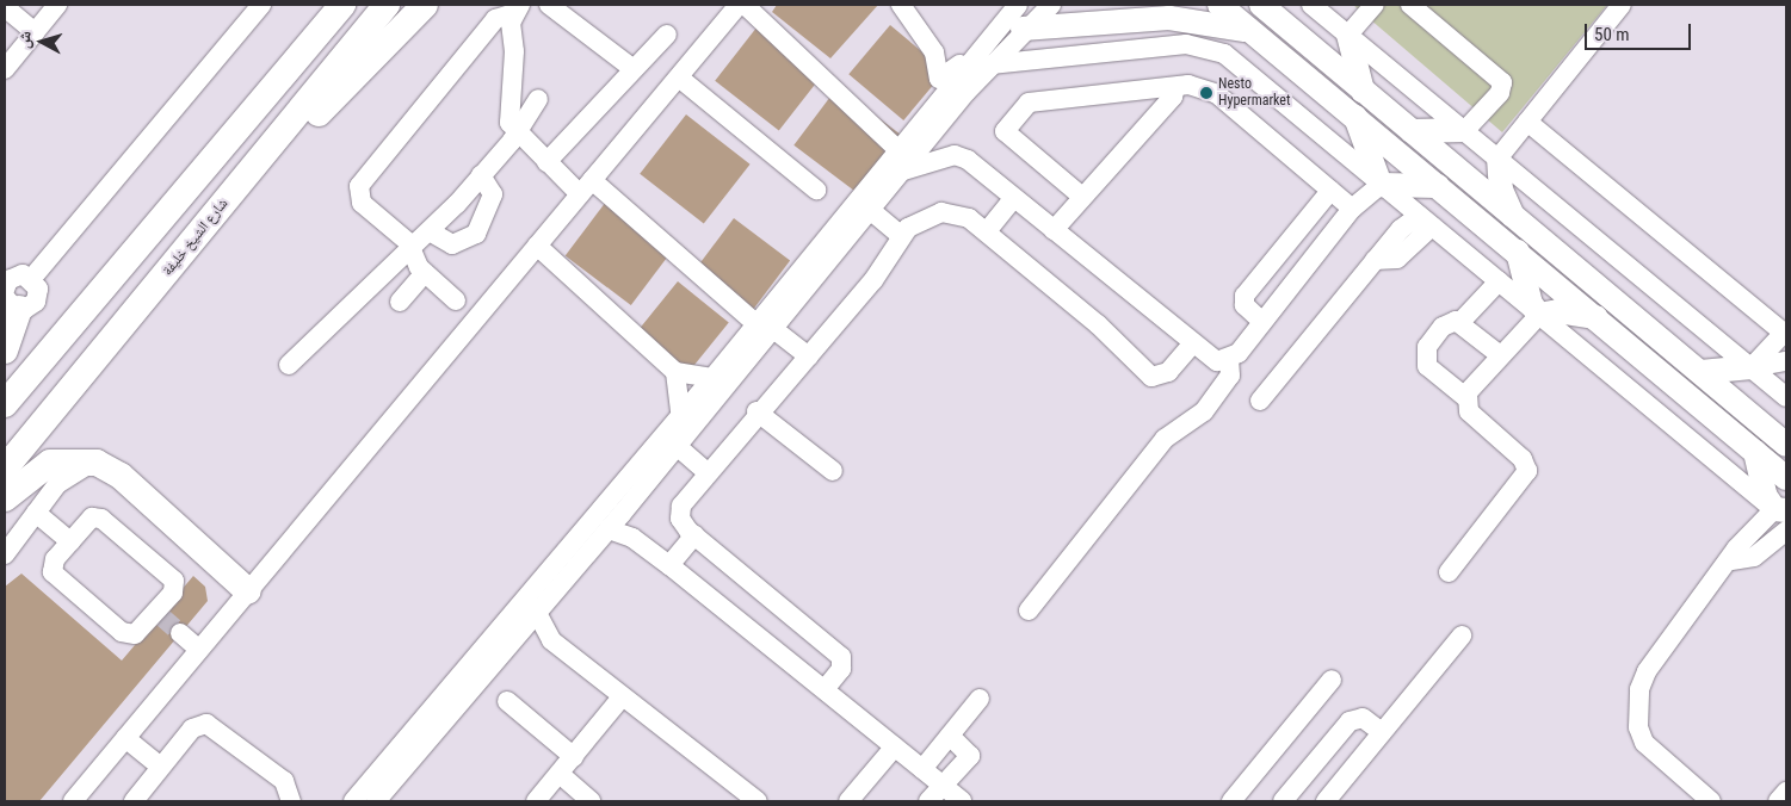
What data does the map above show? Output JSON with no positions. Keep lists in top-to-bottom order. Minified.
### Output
{"streets":{"highway":["شارع الشيخ خليفة"]},"places":["Nesto Hypermarket"],"scale_bar":"50 m","north":"left"}
